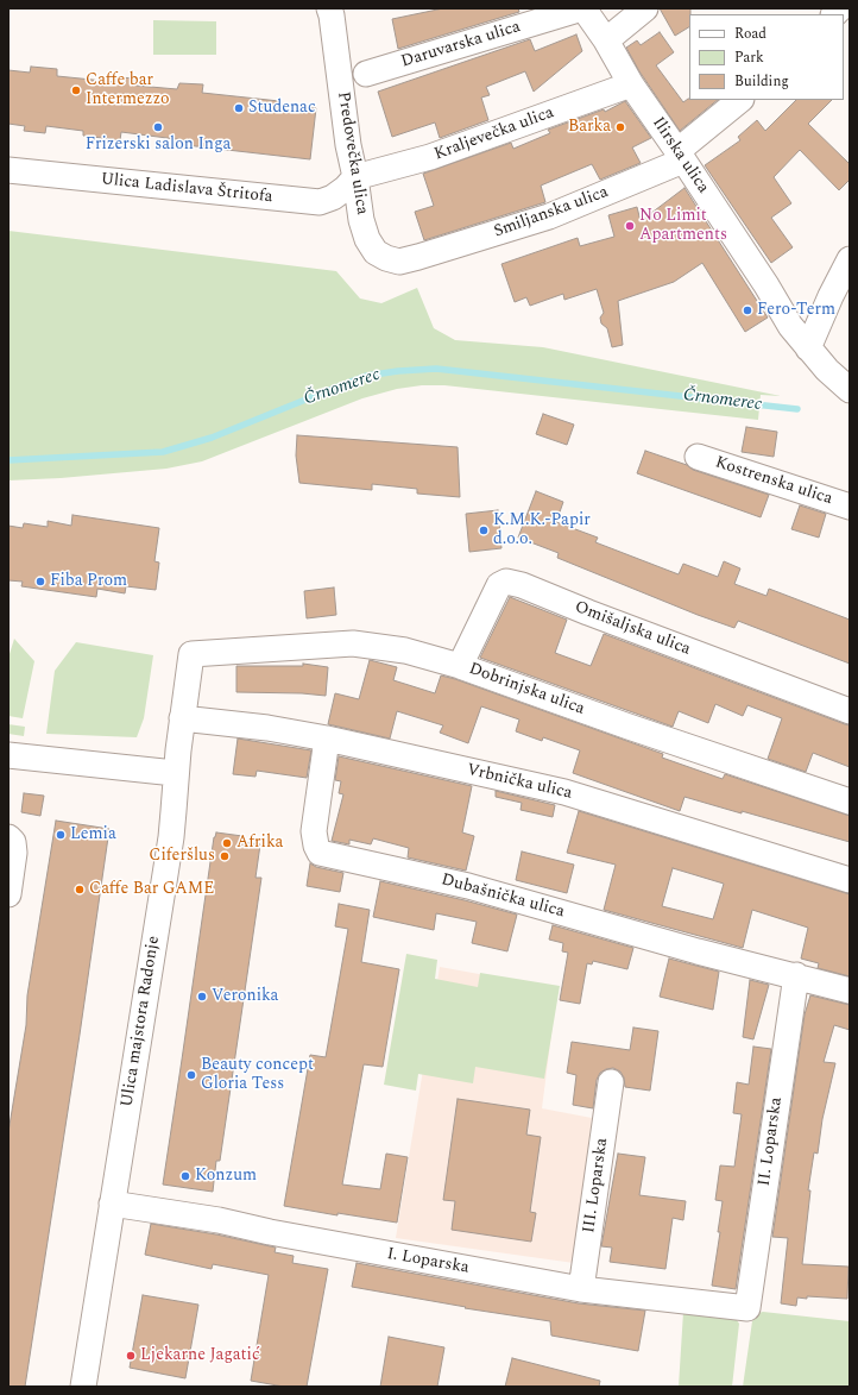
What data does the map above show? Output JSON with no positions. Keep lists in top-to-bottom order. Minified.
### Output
{"streets":{"street":["Daruvarska ulica","Kraljevečka ulica","Predovečka ulica","Ilirska ulica","Ulica Ladislava Štritofa","Smiljanska ulica","Kostrenska ulica","Omišaljska ulica","Dobrinjska ulica","Vrbnička ulica","Dubašnička ulica","Ulica majstora Radonje","II. Loparska","III. Loparska","I. Loparska"]},"crossings":[["Daruvarska ulica","Ilirska ulica"],["Kraljevečka ulica","Predovečka ulica"],["Kraljevečka ulica","Ilirska ulica"],["Kraljevečka ulica","Ulica Ladislava Štritofa"],["Predovečka ulica","Ulica Ladislava Štritofa"],["Predovečka ulica","Smiljanska ulica"],["Ilirska ulica","Smiljanska ulica"],["Omišaljska ulica","Dobrinjska ulica"],["Dobrinjska ulica","Ulica majstora Radonje"],["Vrbnička ulica","Dubašnička ulica"],["Vrbnička ulica","Ulica majstora Radonje"],["Dubašnička ulica","II. Loparska"],["Ulica majstora Radonje","I. Loparska"],["II. Loparska","I. Loparska"],["III. Loparska","I. Loparska"]],"water":["Črnomerec"],"places":["Caffe bar Intermezzo","Studenac","Frizerski salon Inga","Barka","No Limit Apartments","Fero-Term","K.M.K.-Papir d.o.o.","Fiba Prom","Lemia","Afrika","Ciferšlus","Caffe Bar GAME","Veronika","Beauty concept Gloria Tess","Konzum","Ljekarne Jagatić"],"legend":["Road","Park","Building"]}
